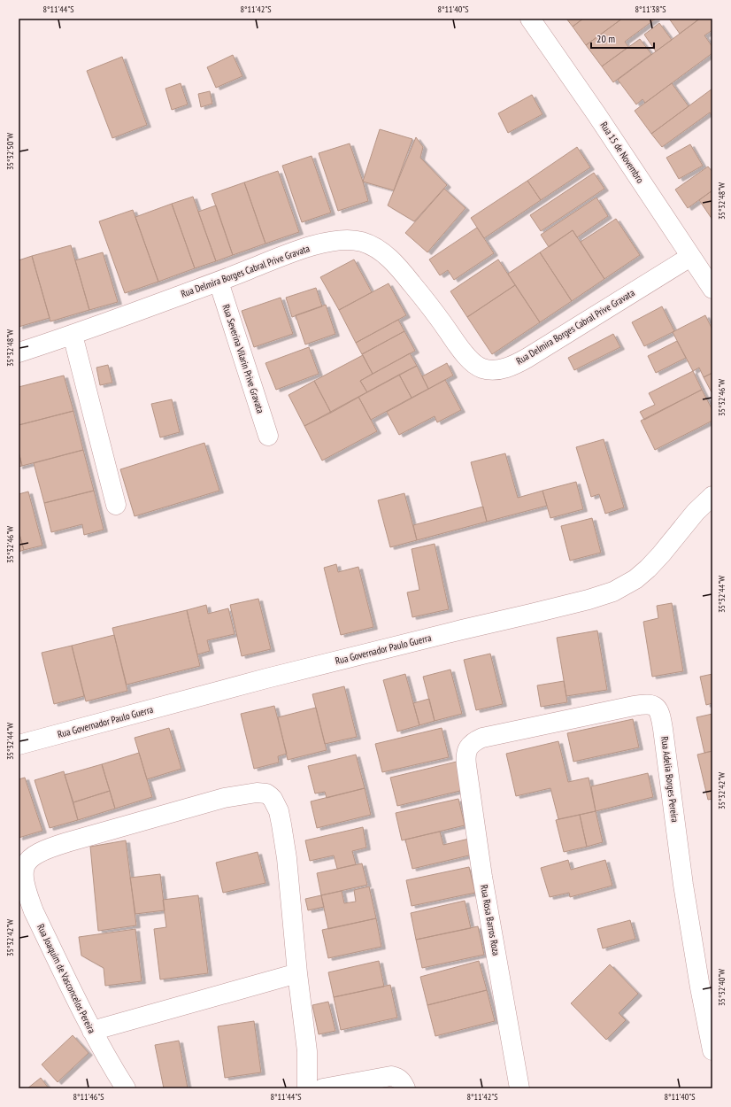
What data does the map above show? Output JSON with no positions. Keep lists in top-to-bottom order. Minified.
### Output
{"streets":{"street":["Rua 15 de Novembro","Rua Delmira Borges Cabral Prive Gravata","Rua Severina Vilarin Prive Gravata","Rua Governador Paulo Guerra","Rua Adelia Borges Pereira","Rua Rosa Barros Roza","Rua Joaquim de Vasconcelos Pereira"]},"crossings":[["Rua 15 de Novembro","Rua Delmira Borges Cabral Prive Gravata"],["Rua Delmira Borges Cabral Prive Gravata","Rua Severina Vilarin Prive Gravata"],["Rua Adelia Borges Pereira","Rua Rosa Barros Roza"]],"scale_bar":"20 m","coordinates":["8°11'44\"S","8°11'42\"S","8°11'40\"S","8°11'38\"S","35°32'50\"W","35°32'48\"W","35°32'46\"W","35°32'44\"W","35°32'42\"W","35°32'40\"W","8°11'46\"S"]}
